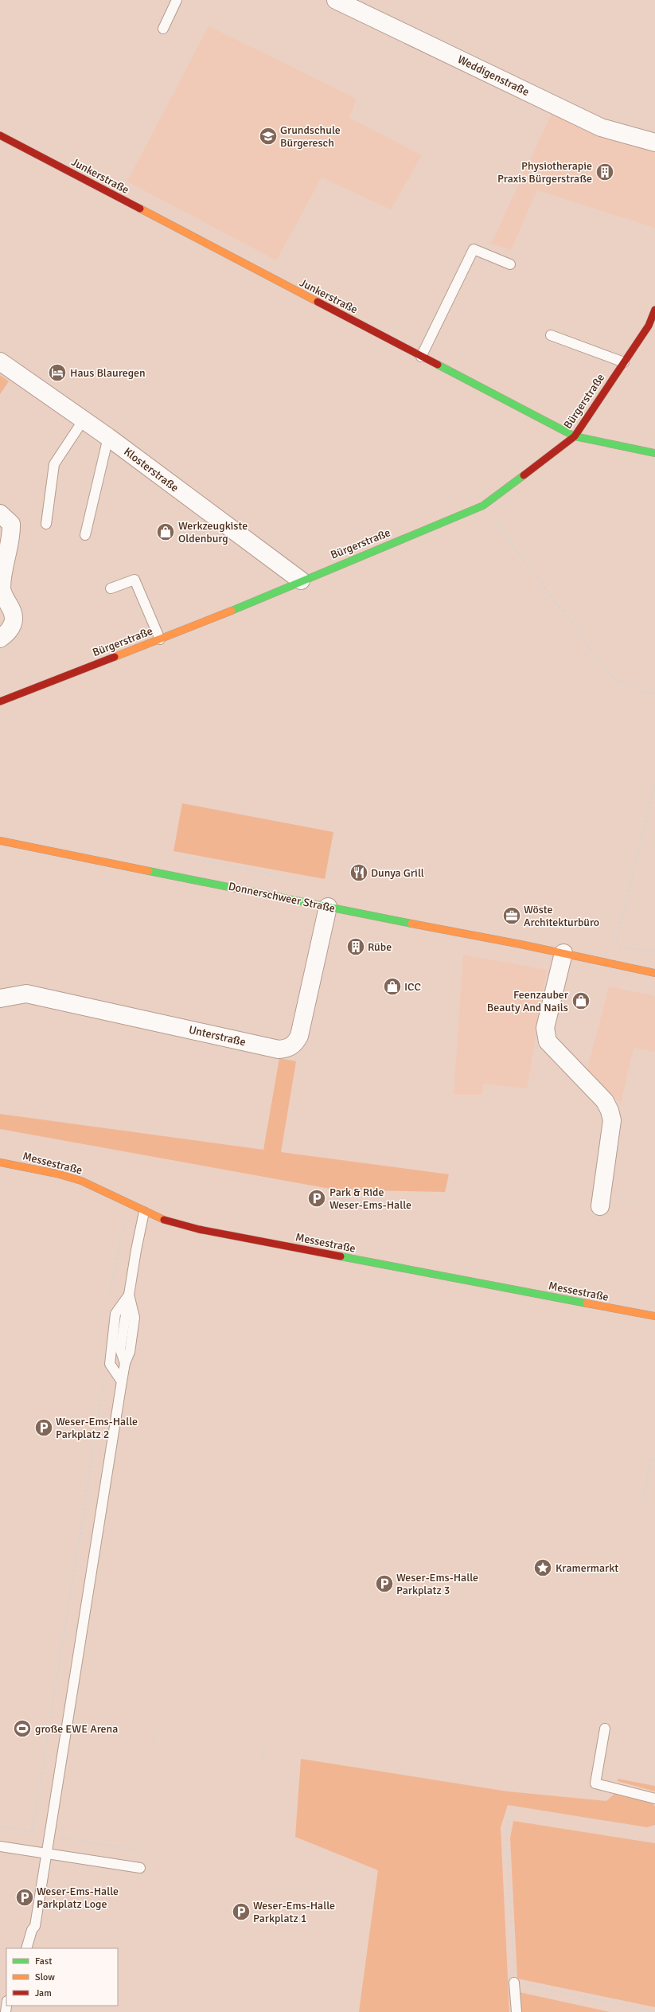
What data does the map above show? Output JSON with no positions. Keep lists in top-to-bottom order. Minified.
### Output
{"streets":{"street":["Weddigenstraße","Junkerstraße","Bürgerstraße","Klosterstraße","Donnerschweer Straße","Unterstraße","Messestraße"]},"crossings":[["Junkerstraße","Bürgerstraße"],["Bürgerstraße","Klosterstraße"],["Donnerschweer Straße","Unterstraße"]],"places":{"school or university":["Grundschule Bürgeresch"],"building":["Physiotherapie Praxis Bürgerstraße","Rübe"],"hotel":["Haus Blauregen"],"shop":["Werkzeugkiste Oldenburg","ICC","Feenzauber Beauty And Nails"],"restaurant":["Dunya Grill"],"office":["Wöste Architekturbüro"],"parking":["Park & Ride Weser-Ems-Halle","Weser-Ems-Halle Parkplatz 2","Weser-Ems-Halle Parkplatz 3","Weser-Ems-Halle Parkplatz Loge","Weser-Ems-Halle Parkplatz 1"],"place":["Kramermarkt"],"sports":["große EWE Arena"]},"legend":["Fast","Slow","Jam"]}
